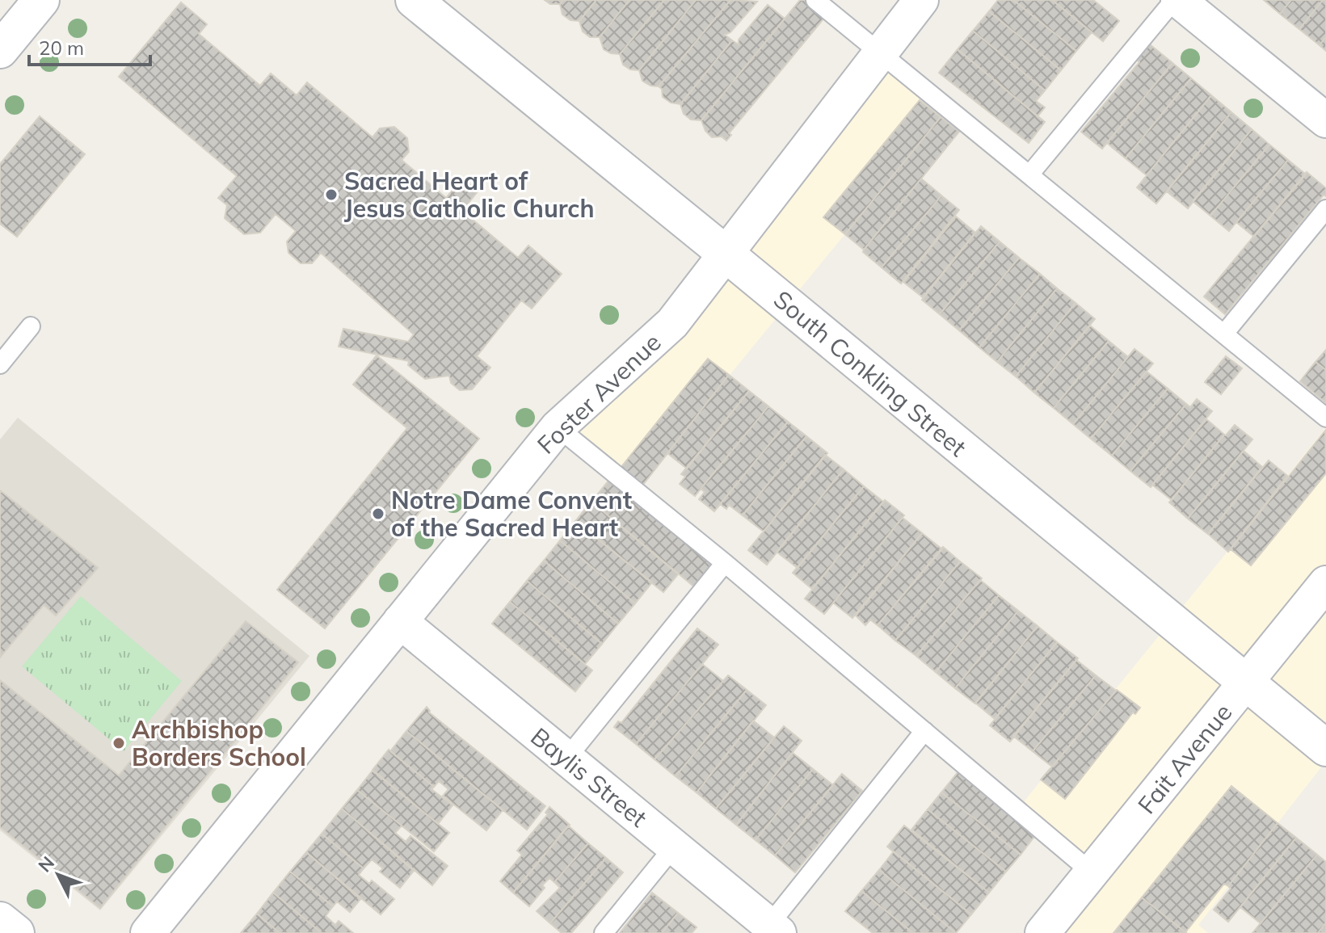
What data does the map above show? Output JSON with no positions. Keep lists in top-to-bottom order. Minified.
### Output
{"streets":{"street":["South Conkling Street","Foster Avenue","Fait Avenue","Baylis Street"]},"crossings":[["South Conkling Street","Foster Avenue"],["South Conkling Street","Fait Avenue"],["Foster Avenue","Baylis Street"]],"places":["Sacred Heart of Jesus Catholic Church","Notre Dame Convent of the Sacred Heart","Archbishop Borders School"],"scale_bar":"20 m","north":"top left"}
